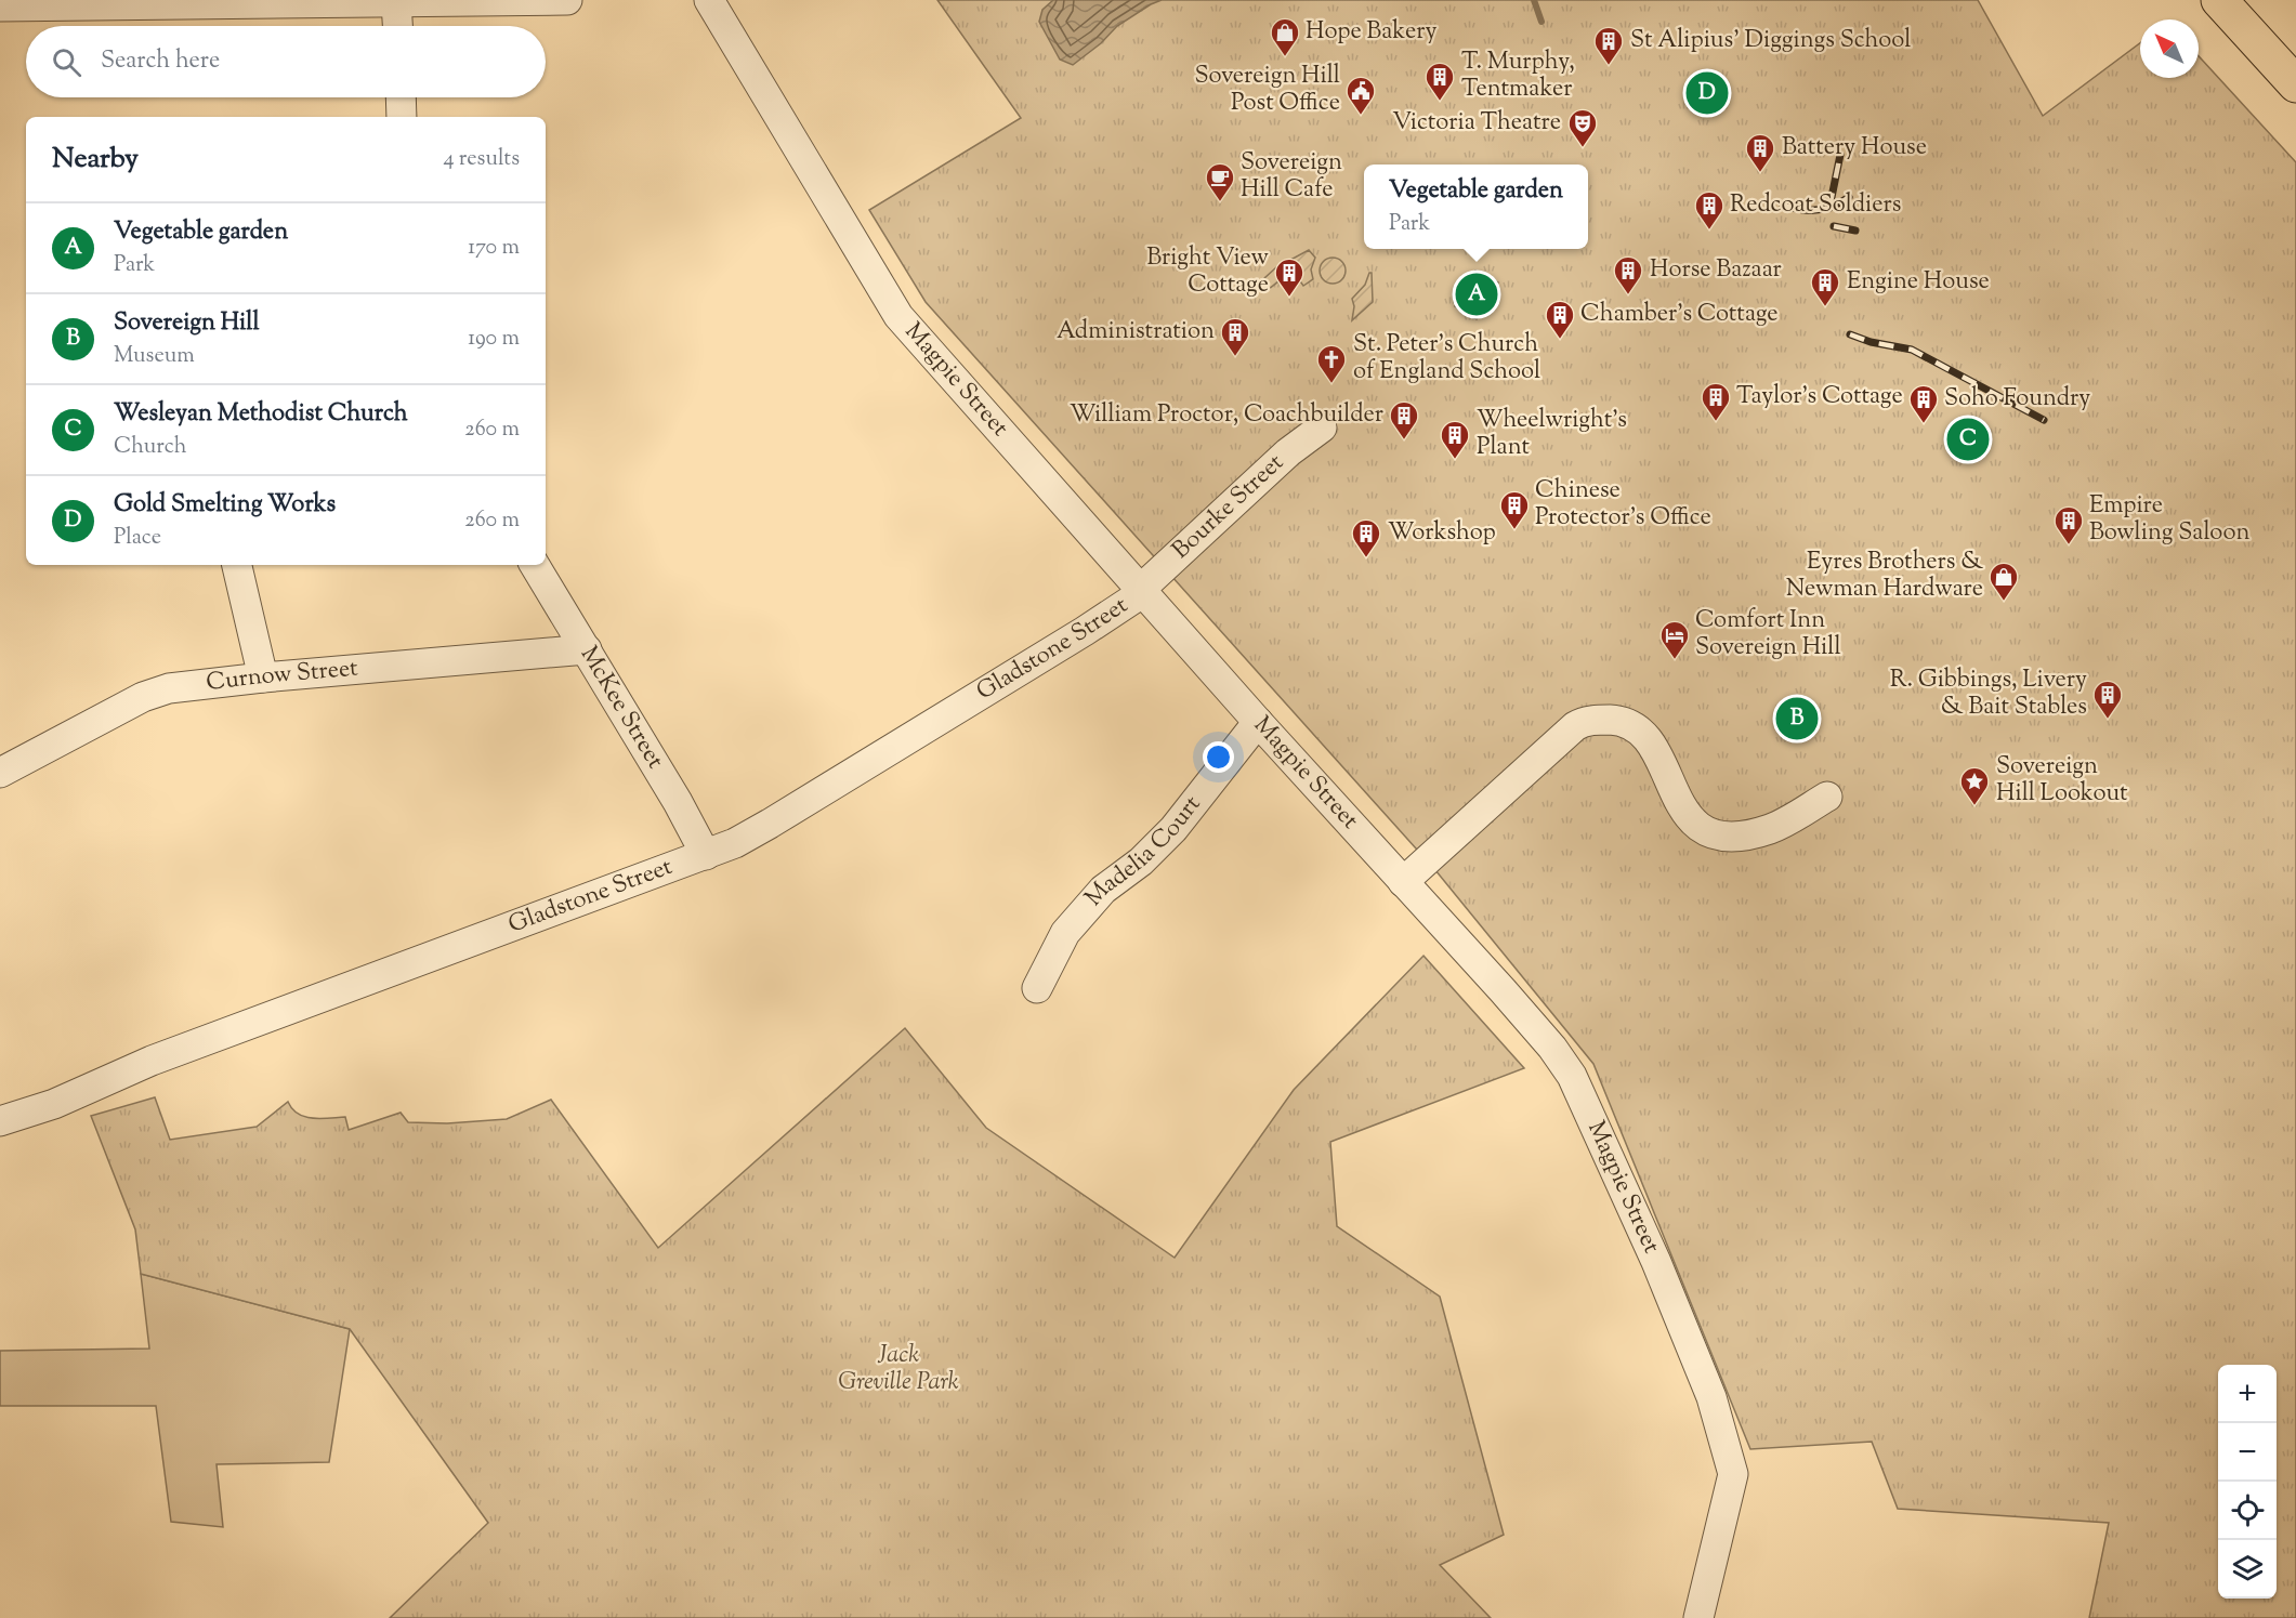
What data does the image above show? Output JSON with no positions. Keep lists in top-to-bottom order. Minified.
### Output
{"streets":{"street":["Magpie Street","Bourke Street","Gladstone Street","Curnow Street","McKee Street","Madelia Court"]},"crossings":[["Magpie Street","Bourke Street"],["Magpie Street","Gladstone Street"],["Magpie Street","Madelia Court"],["Bourke Street","Gladstone Street"],["Gladstone Street","McKee Street"],["Curnow Street","McKee Street"]],"parks":["Jack Greville Park"],"places":{"shop":["Hope Bakery","Eyres Brothers & Newman Hardware"],"building":["St Alipius’ Diggings School","T. Murphy, Tentmaker","Battery House","Redcoat Soldiers","Horse Bazaar","Bright View Cottage","Engine House","Chamber's Cottage","Administration","Taylor's Cottage","Soho Foundry","William Proctor, Coachbuilder","Wheelwright's Plant","Chinese Protector's Office","Empire Bowling Saloon","Workshop","R. Gibbings, Livery & Bait Stables"],"public building":["Sovereign Hill Post Office"],"theatre":["Victoria Theatre"],"cafe":["Sovereign Hill Cafe"],"church":["St. Peter's Church of England School"],"hotel":["Comfort Inn Sovereign Hill"],"place":["Sovereign Hill Lookout"]},"north":"top left","page":{"search":"Search here","pins":["D","A","C","B"],"heading":["Nearby","4 results"],"popup":["Vegetable garden","Park"],"list":[{"mark":"A","name":"Vegetable garden","note":"Park","value":"170 m"},{"mark":"B","name":"Sovereign Hill","note":"Museum","value":"190 m"},{"mark":"C","name":"Wesleyan Methodist Church","note":"Church","value":"260 m"},{"mark":"D","name":"Gold Smelting Works","note":"Place","value":"260 m"}],"map_buttons":["+","−"]}}
